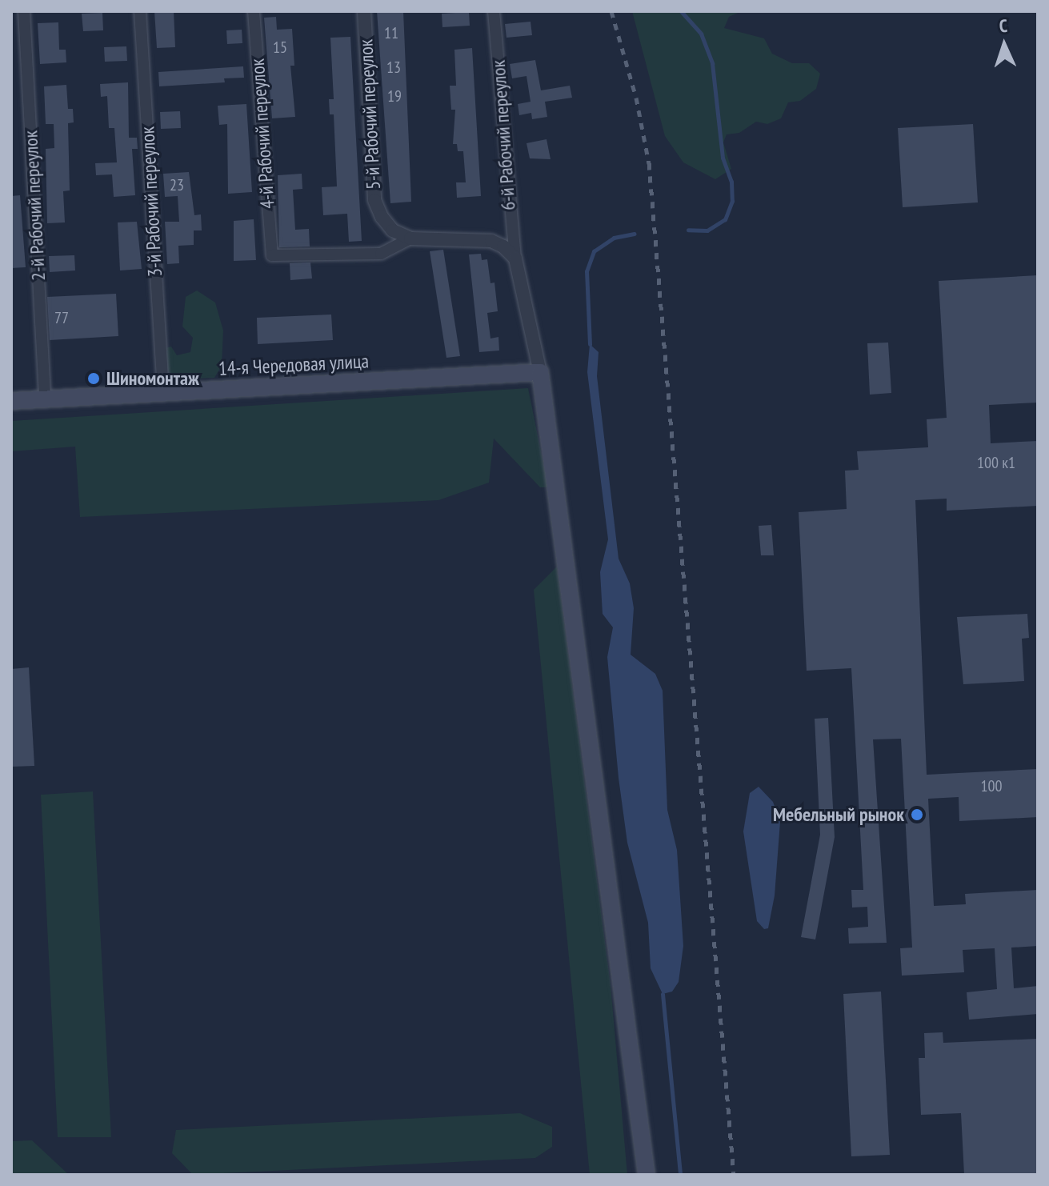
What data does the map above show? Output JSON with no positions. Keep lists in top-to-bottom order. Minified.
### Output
{"streets":{"main road":["14-я Чередовая улица"],"street":["5-й Рабочий переулок","4-й Рабочий переулок","6-й Рабочий переулок","3-й Рабочий переулок","2-й Рабочий переулок"]},"crossings":[["5-й Рабочий переулок","4-й Рабочий переулок"],["3-й Рабочий переулок","14-я Чередовая улица"],["2-й Рабочий переулок","14-я Чередовая улица"]],"places":["Шиномонтаж","Мебельный рынок"],"house_numbers":["11","15","13","19","23","77","100 к1","100"],"north":"top"}
